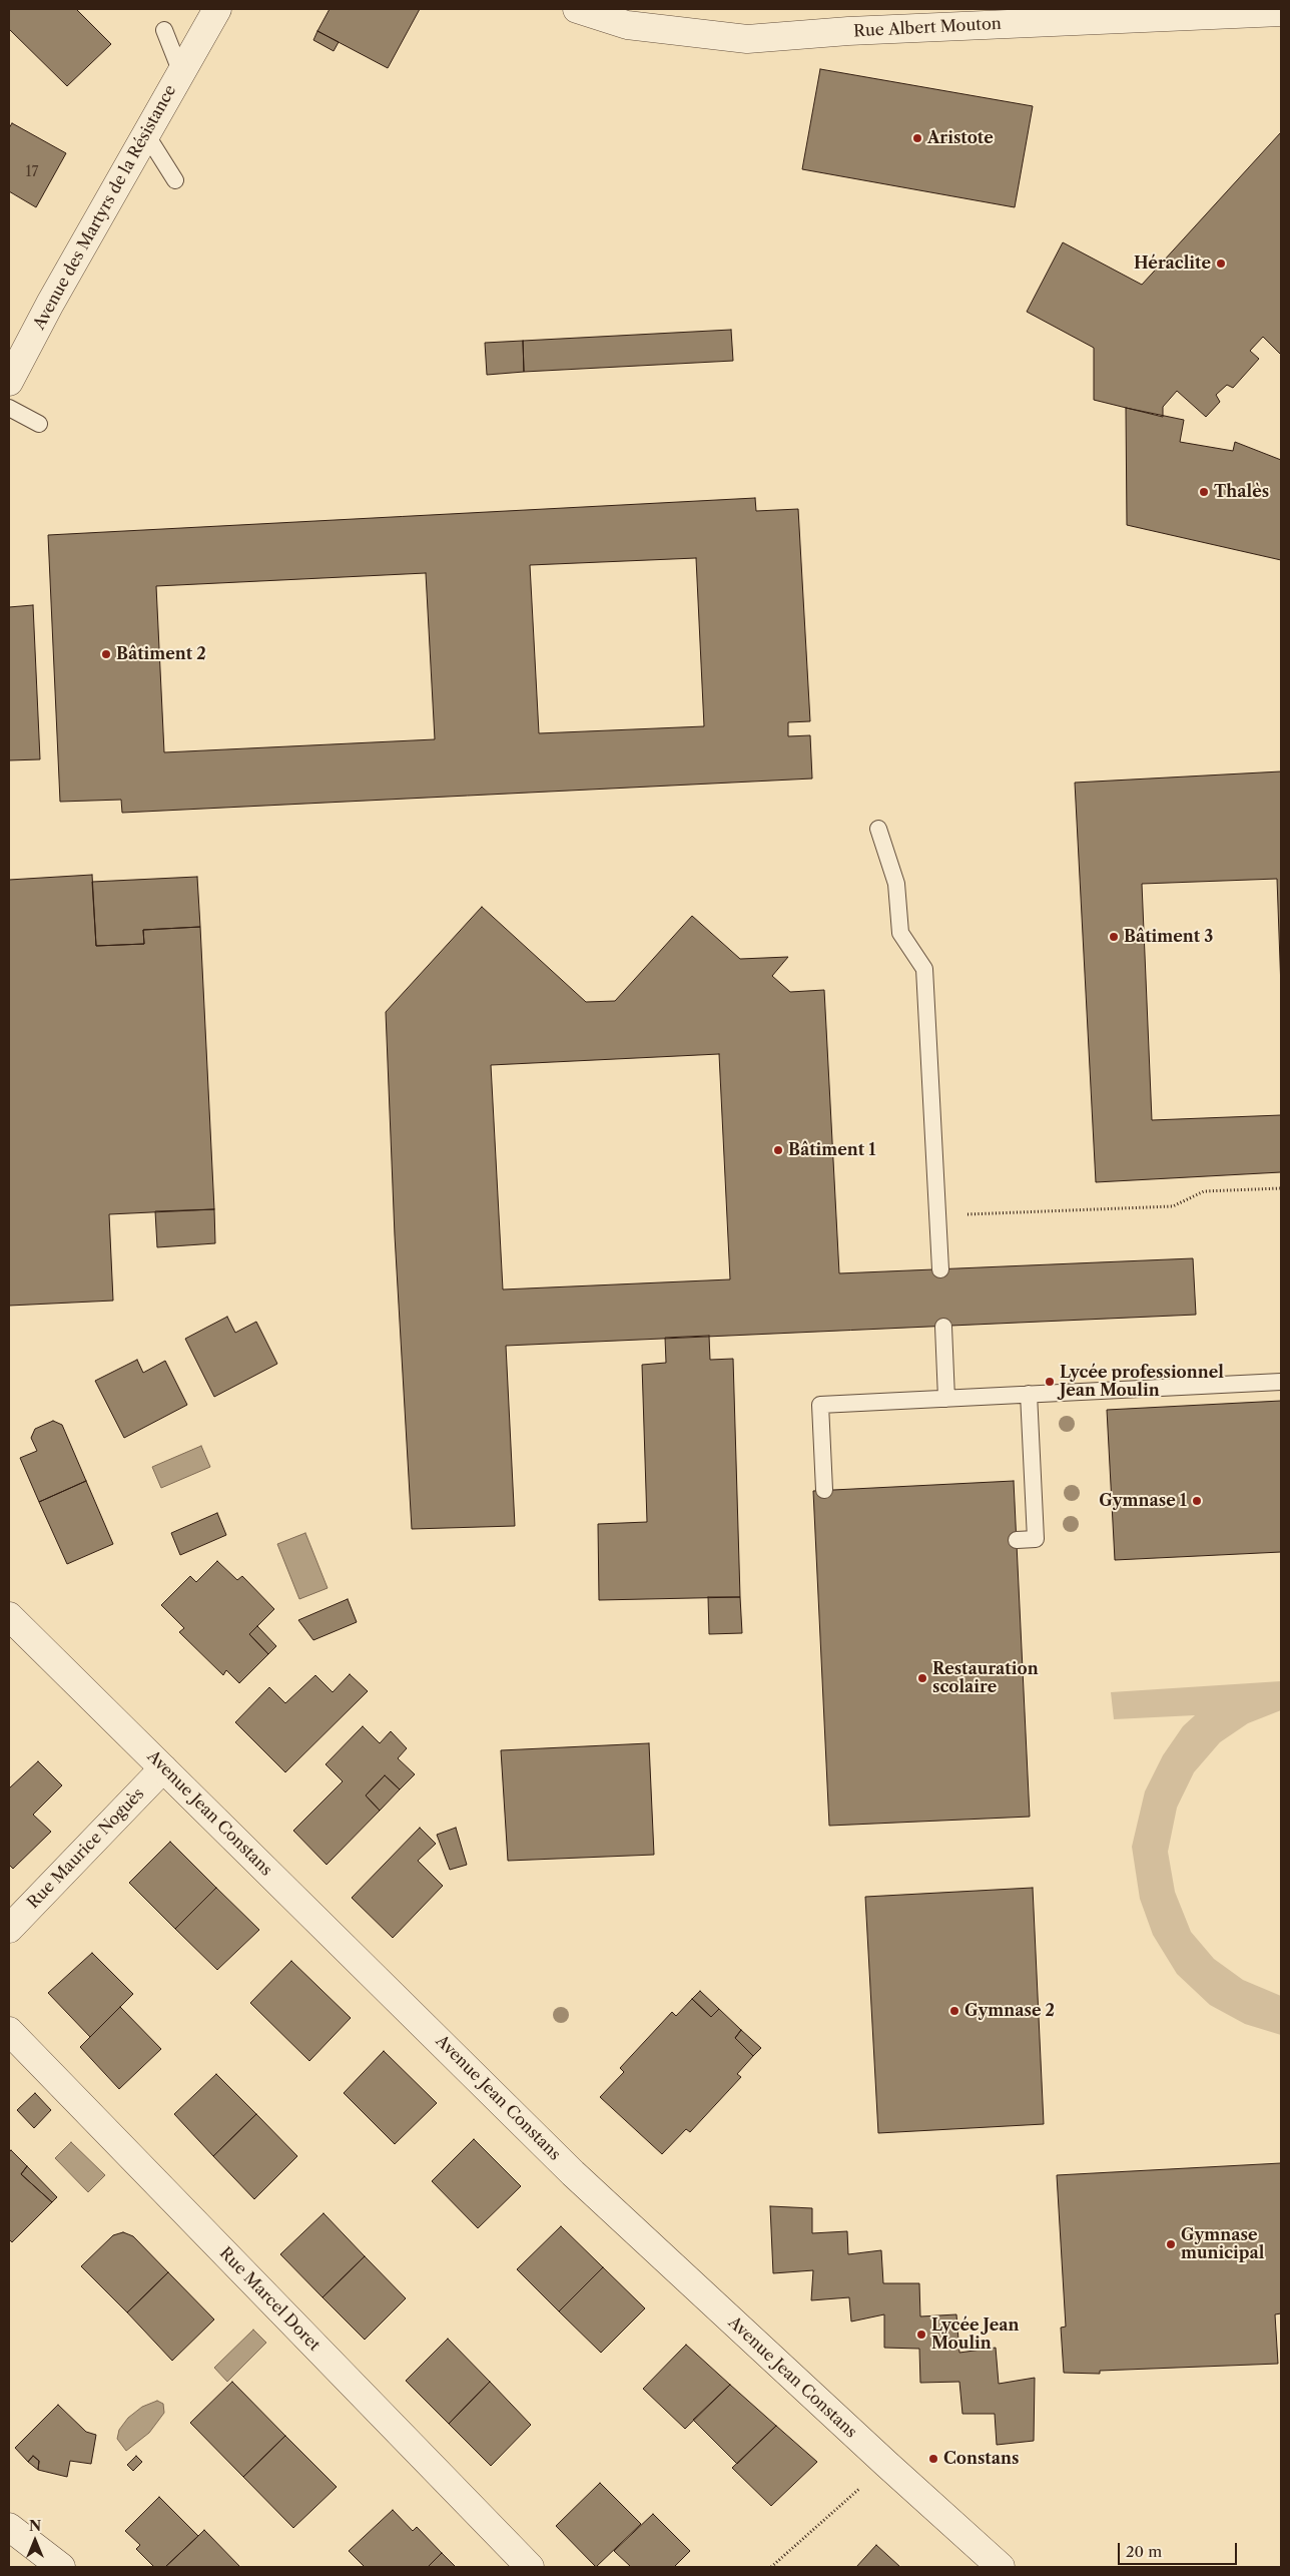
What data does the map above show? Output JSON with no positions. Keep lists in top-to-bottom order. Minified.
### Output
{"streets":{"street":["Rue Albert Mouton","Avenue des Martyrs de la Résistance","Avenue Jean Constans","Rue Maurice Noguès","Rue Marcel Doret"]},"crossings":[["Avenue Jean Constans","Rue Maurice Noguès"]],"places":["Aristote","Héraclite","Thalès","Bâtiment 2","Bâtiment 3","Bâtiment 1","Lycée professionnel Jean Moulin","Gymnase 1","Restauration scolaire","Gymnase 2","Gymnase municipal","Lycée Jean Moulin","Constans"],"house_numbers":["17"],"scale_bar":"20 m","north":"top"}
